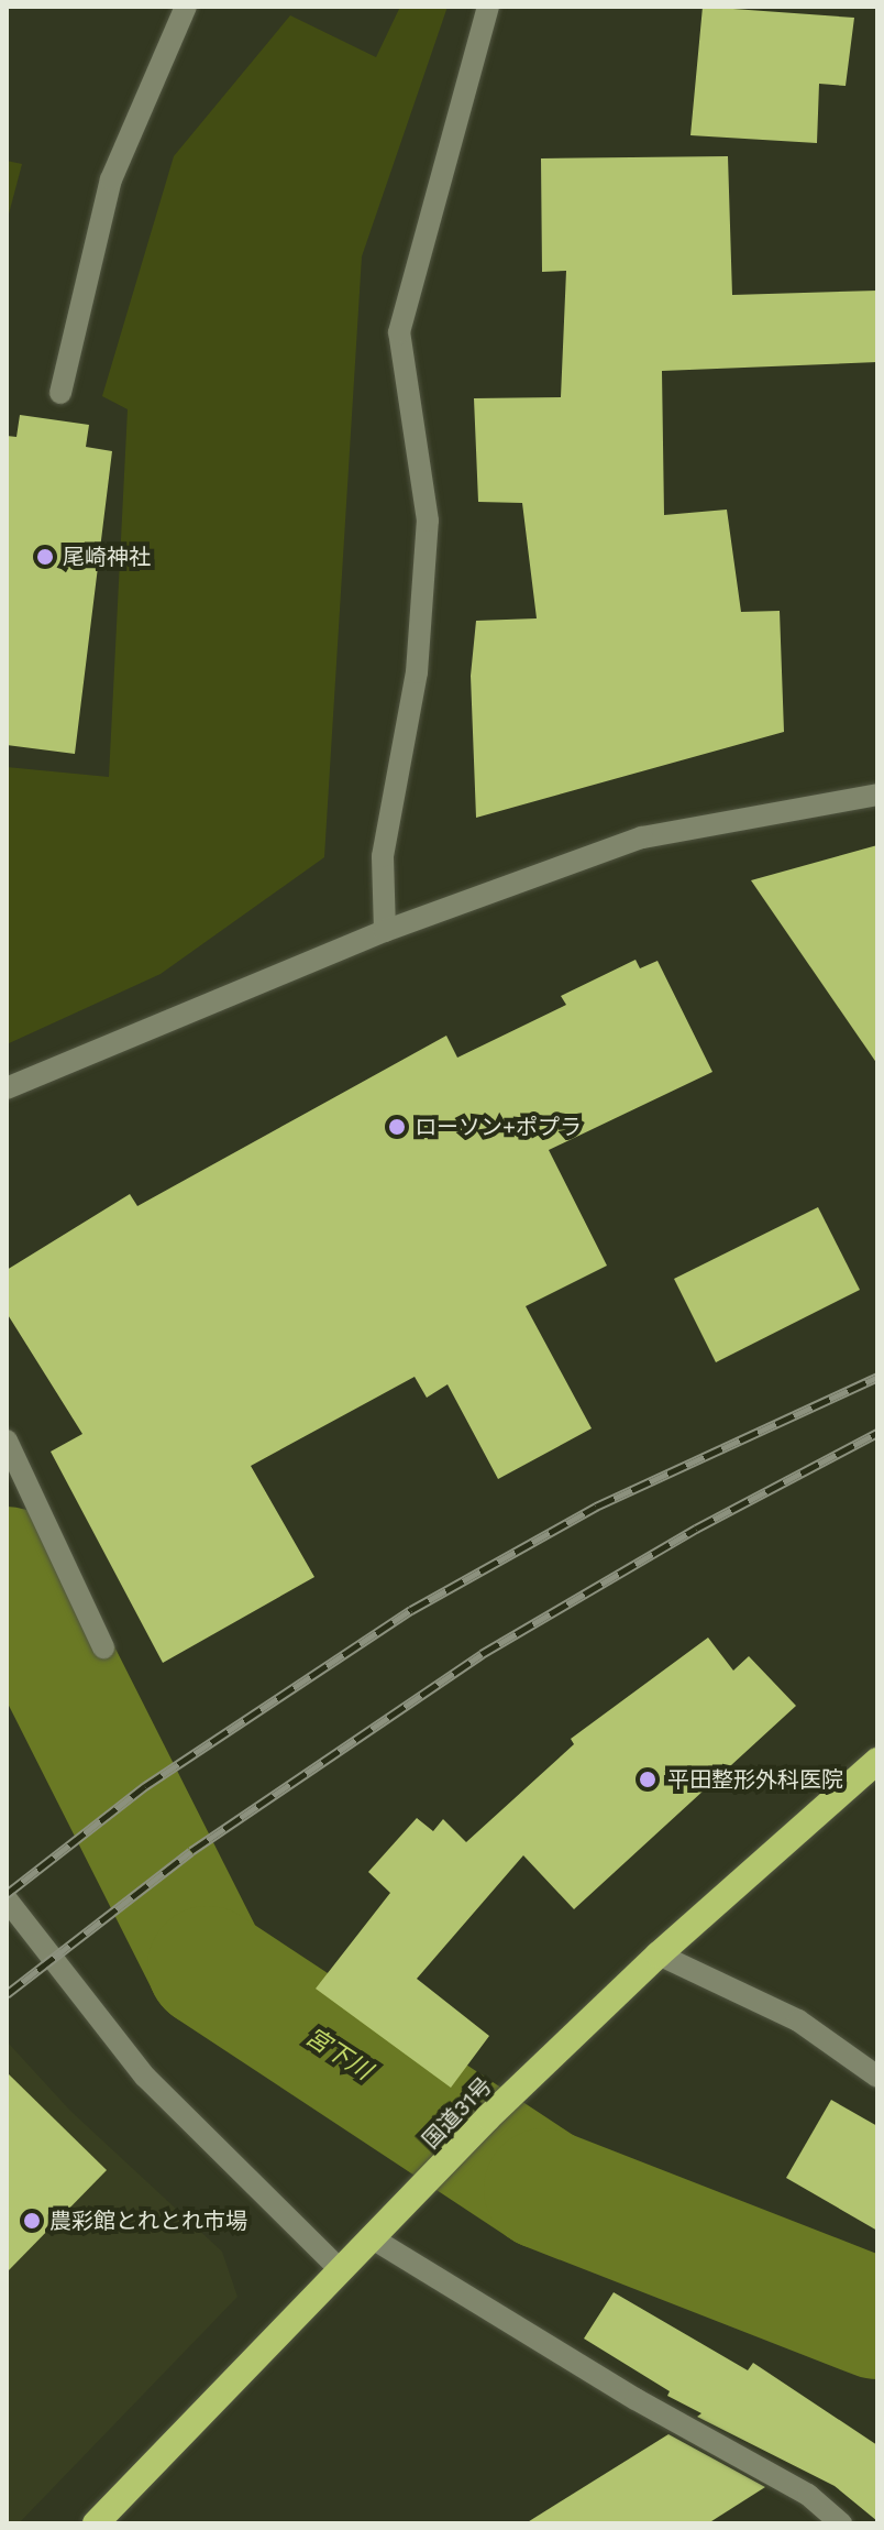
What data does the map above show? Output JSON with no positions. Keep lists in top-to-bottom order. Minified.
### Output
{"streets":{"highway":["国道31号"]},"water":["宮下川"],"places":["尾崎神社","ローソン+ポプラ","平田整形外科医院","農彩館とれとれ市場"]}
